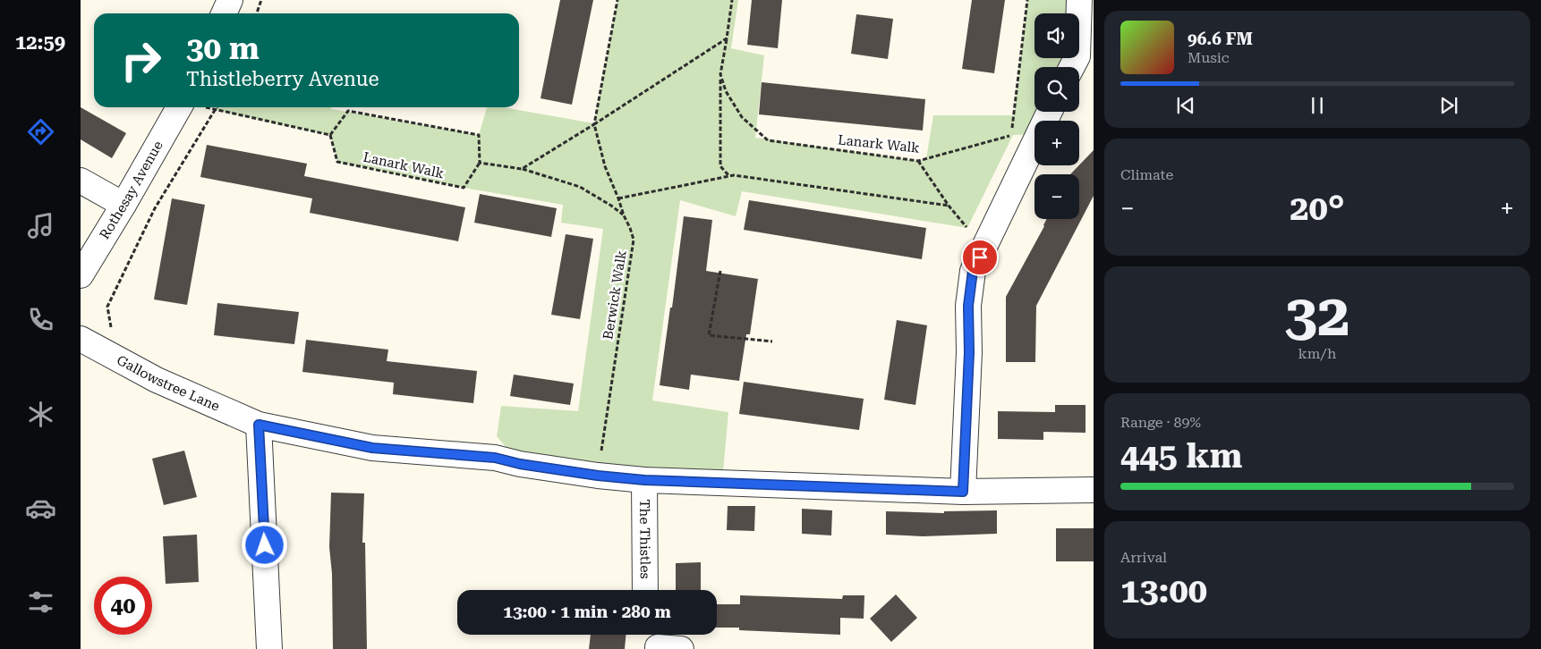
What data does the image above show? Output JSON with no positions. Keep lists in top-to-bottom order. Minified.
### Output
{"streets":{"street":["Rothesay Avenue","Gallowstree Lane","The Thistles"],"path":["Lanark Walk","Berwick Walk"]},"crossings":[["Berwick Walk","Gallowstree Lane"],["Gallowstree Lane","The Thistles"]],"page":{"tabs":"12:59","map_buttons":["+","−"],"turn":["30 m","Thistleberry Avenue"],"song":["96.6 FM","Music"],"tile":["Climate",["32","km/h"],["Range · 89%","445 km"],["Arrival","13:00"]],"heat":["−","20°","+"],"limit":"40","trip":"13:00 · 1 min · 280 m"}}
